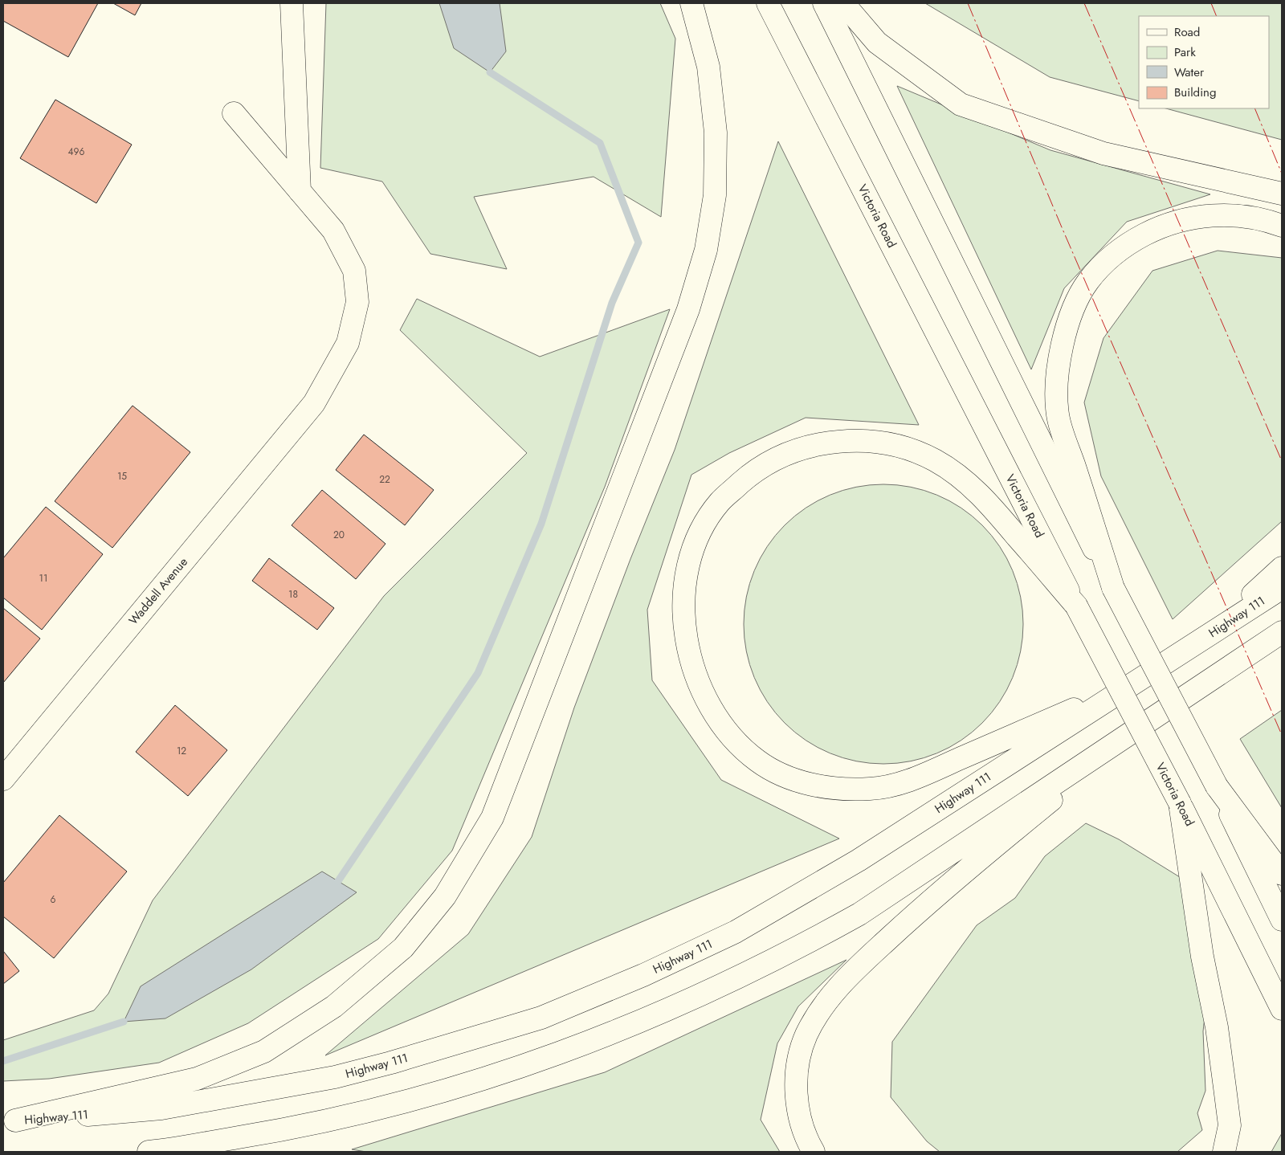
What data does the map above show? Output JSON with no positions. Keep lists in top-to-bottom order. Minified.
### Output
{"streets":{"main road":["Victoria Road","Waddell Avenue","Highway 111"]},"house_numbers":["496","15","22","20","11","18","12","6"],"legend":["Road","Park","Water","Building"]}
